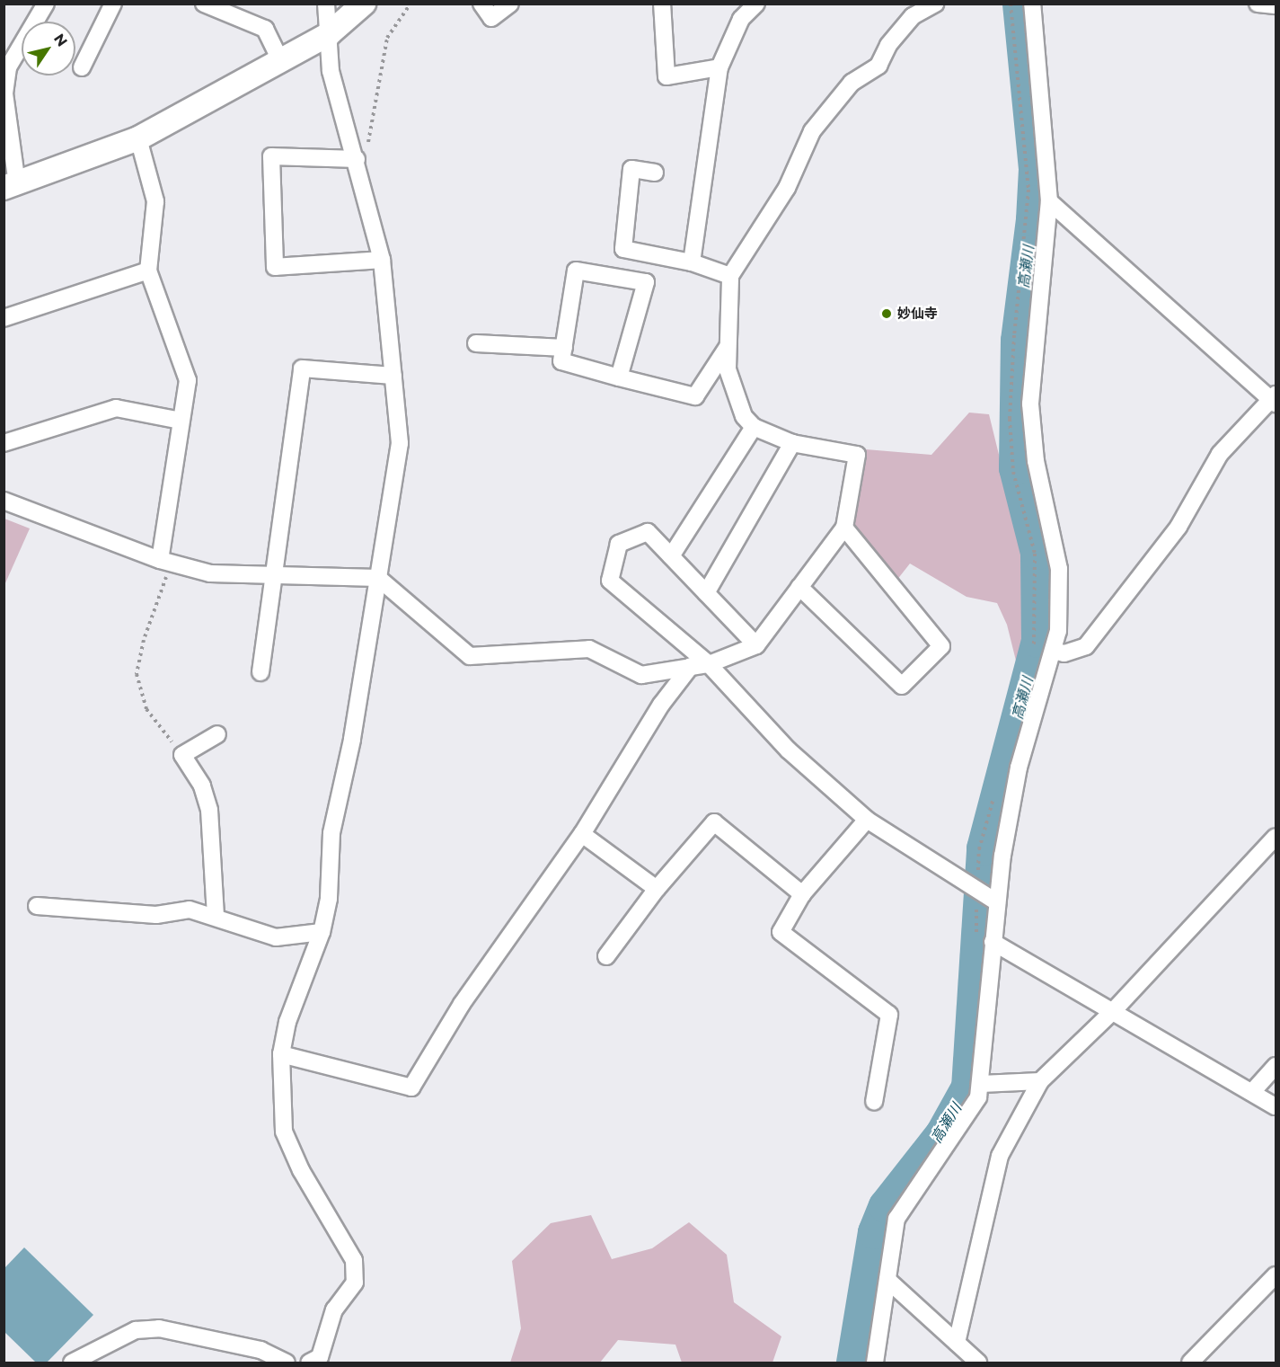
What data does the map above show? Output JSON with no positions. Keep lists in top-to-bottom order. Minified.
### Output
{"water":["高瀬川"],"places":["妙仙寺"],"north":"top right"}
